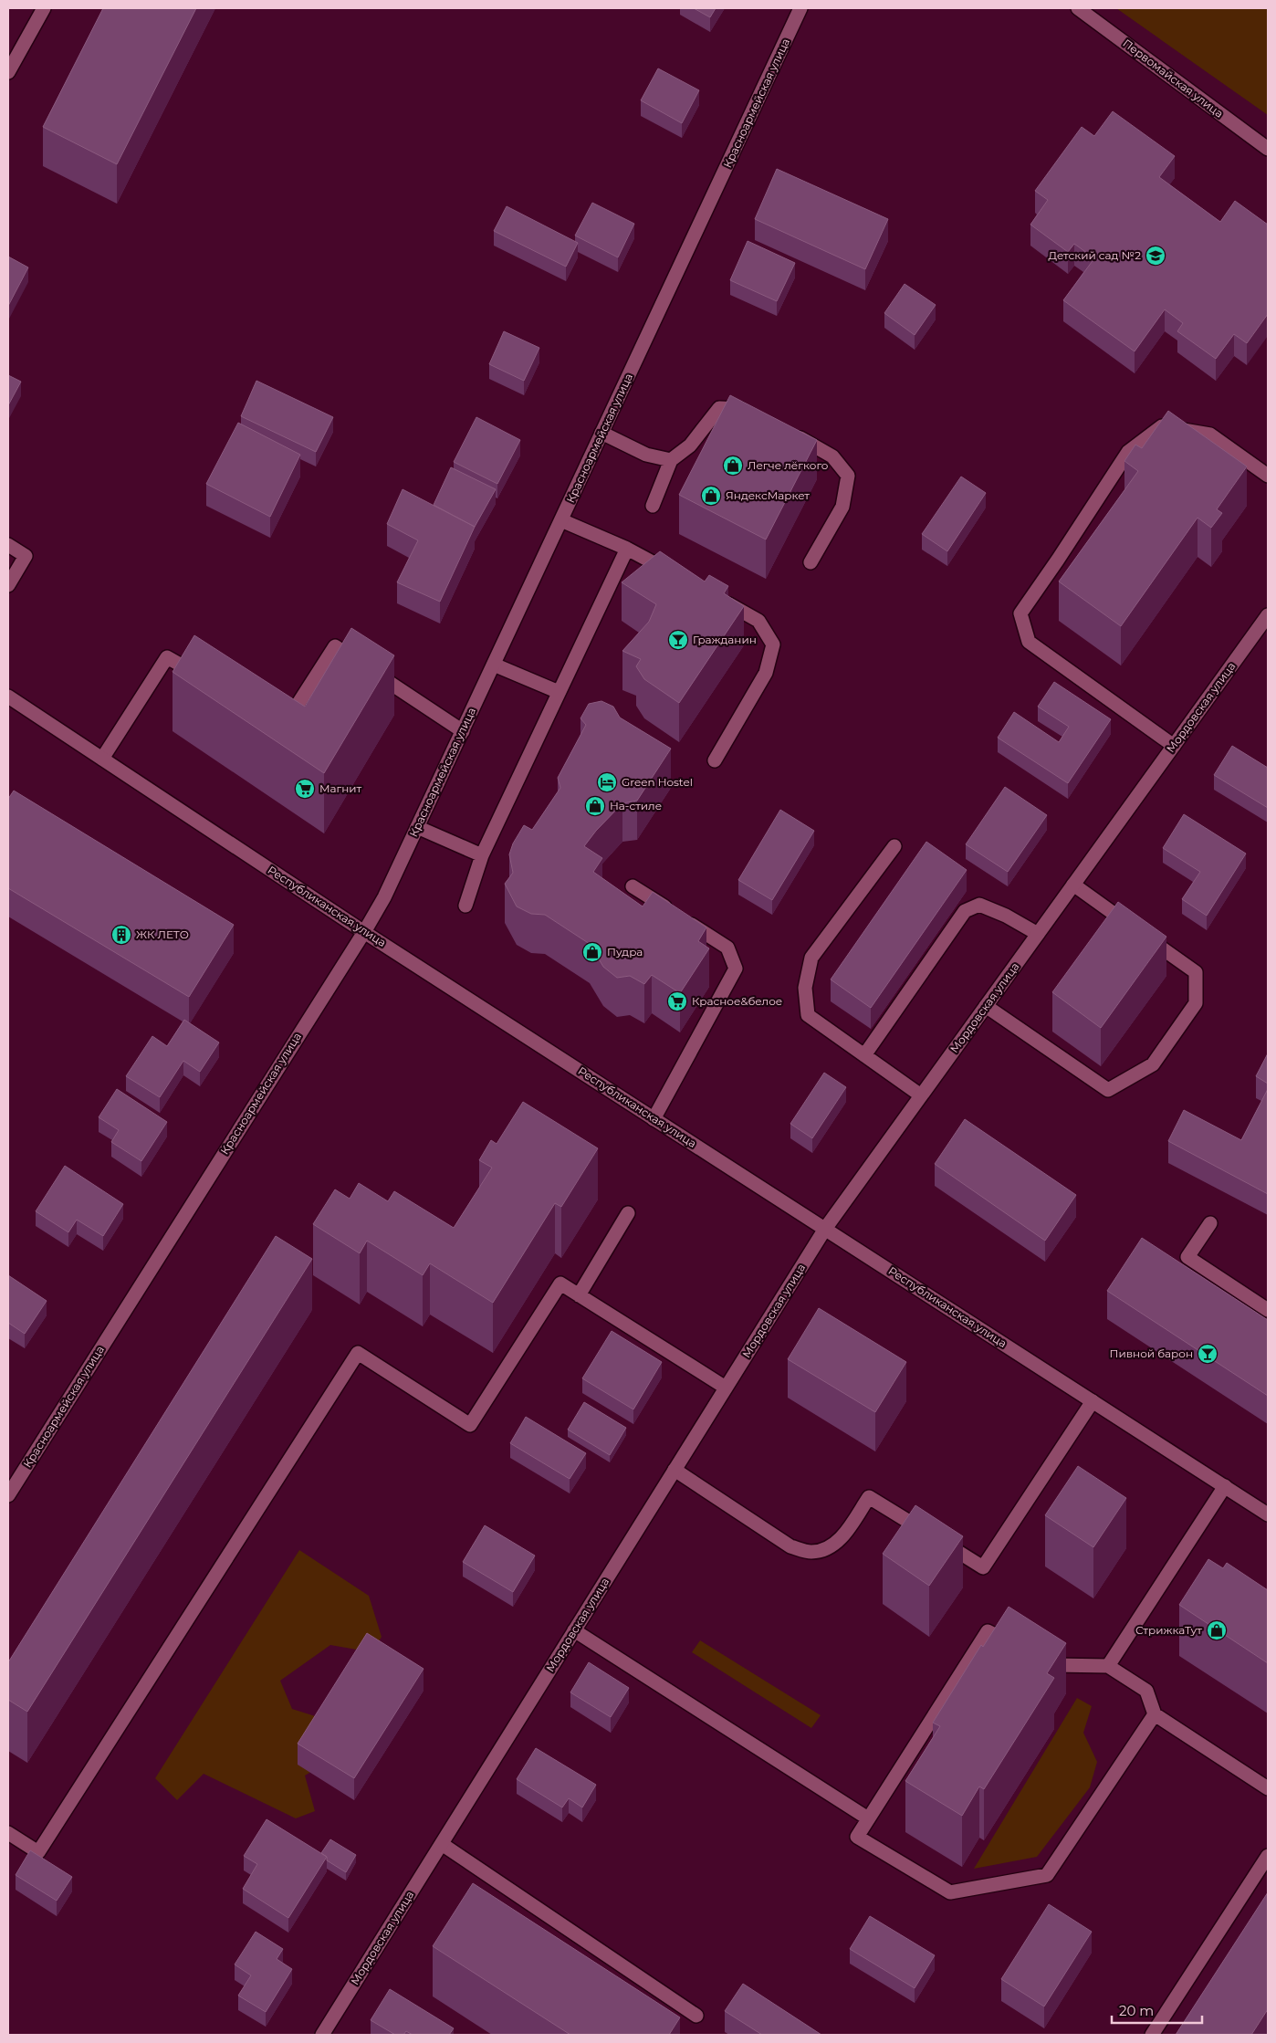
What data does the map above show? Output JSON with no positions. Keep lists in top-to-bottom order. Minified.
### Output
{"streets":{"street":["Первомайская улица","Красноармейская улица","Мордовская улица","Республиканская улица"]},"crossings":[["Красноармейская улица","Республиканская улица"],["Мордовская улица","Республиканская улица"]],"places":{"school or university":["Детский сад №2"],"shop":["Легче лёгкого","ЯндексМаркет","На-стиле","Пудра","СтрижкаТут"],"bar":["Гражданин","Пивной барон"],"hotel":["Green Hostel"],"supermarket":["Магнит","Красное&белое"],"building":["ЖК ЛЕТО"]},"scale_bar":"20 m"}
